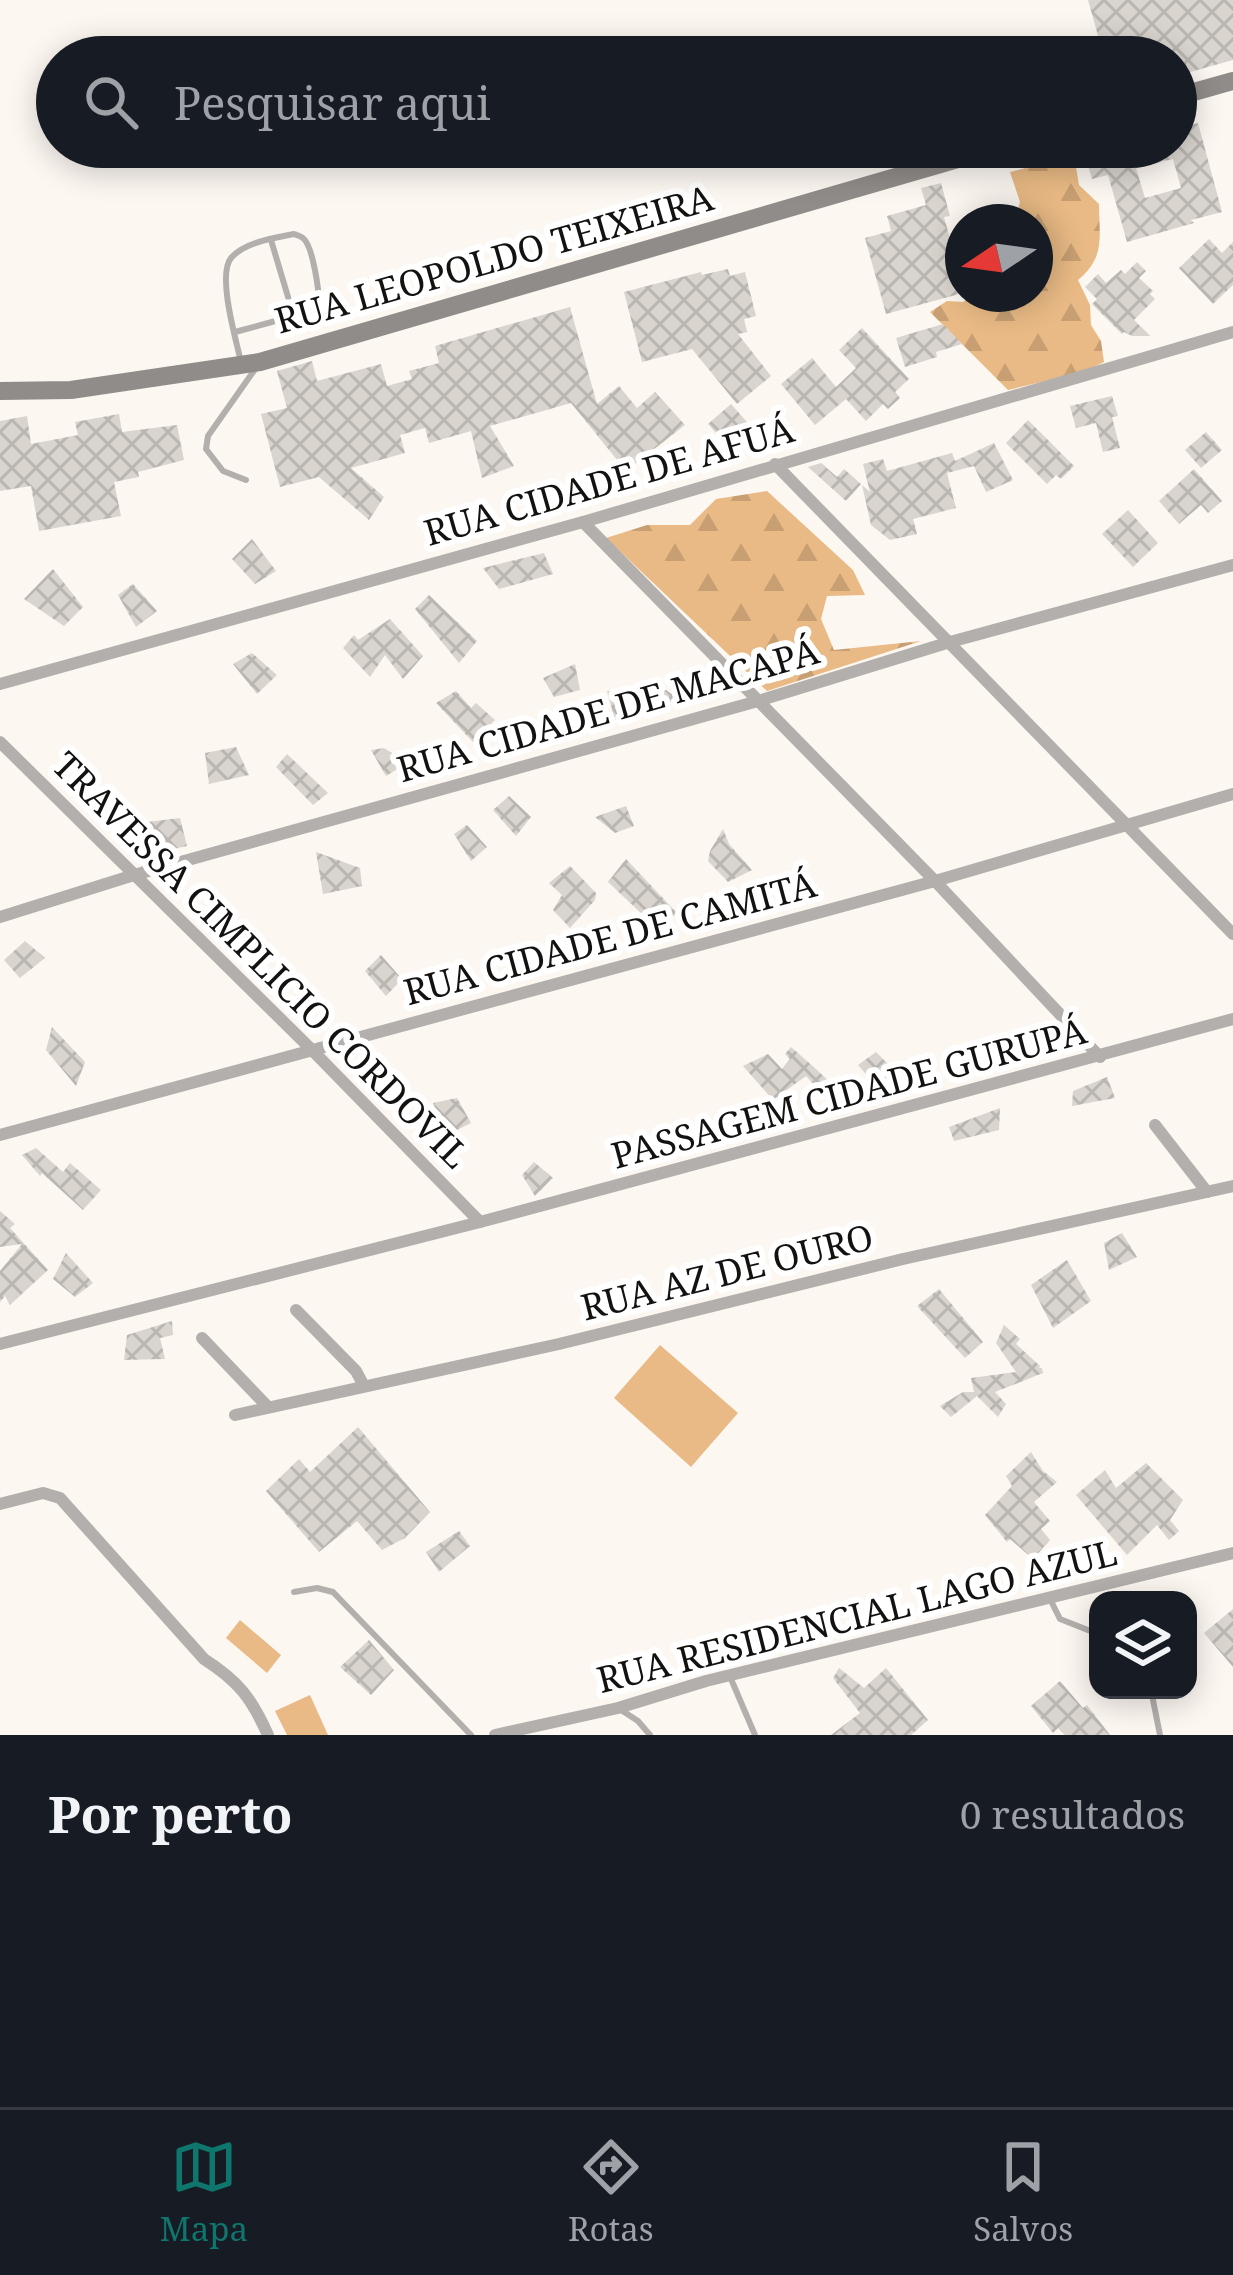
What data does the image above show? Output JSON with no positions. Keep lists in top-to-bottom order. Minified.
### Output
{"streets":{"main road":["RUA LEOPOLDO TEIXEIRA"],"street":["RUA CIDADE DE AFUÁ","RUA CIDADE DE MACAPÁ","RUA CIDADE DE CAMITÁ","TRAVESSA CIMPLICIO CORDOVIL","PASSAGEM CIDADE GURUPÁ","RUA AZ DE OURO","RUA RESIDENCIAL LAGO AZUL"]},"crossings":[["RUA CIDADE DE MACAPÁ","TRAVESSA CIMPLICIO CORDOVIL"],["RUA CIDADE DE CAMITÁ","TRAVESSA CIMPLICIO CORDOVIL"],["TRAVESSA CIMPLICIO CORDOVIL","PASSAGEM CIDADE GURUPÁ"]],"north":"left","page":{"search":"Pesquisar aqui","heading":["Por perto","0 resultados"],"nav":["Mapa","Rotas","Salvos"]}}
